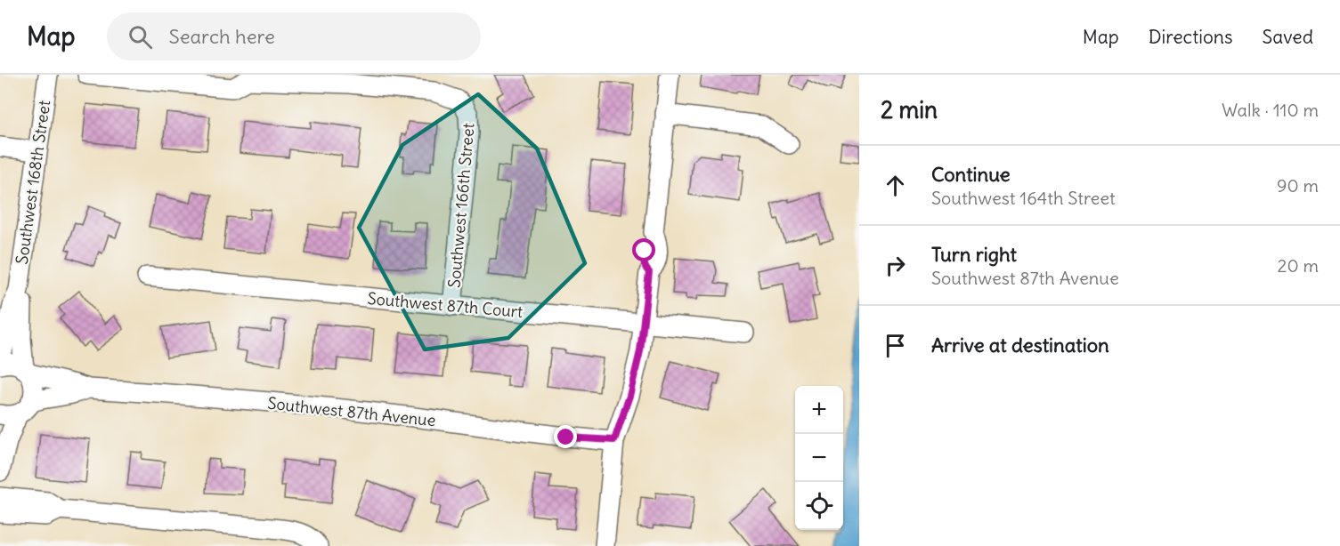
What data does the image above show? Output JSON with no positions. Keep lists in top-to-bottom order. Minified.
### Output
{"streets":{"street":["Southwest 168th Street","Southwest 166th Street","Southwest 87th Court","Southwest 87th Avenue"]},"crossings":[["Southwest 168th Street","Southwest 87th Avenue"],["Southwest 166th Street","Southwest 87th Court"]],"page":{"header":"Map","search":"Search here","nav":["Map","Directions","Saved"],"heading":["2 min","Walk · 110 m"],"list":[["Continue","Southwest 164th Street","90 m"],["Turn right","Southwest 87th Avenue","20 m"],"Arrive at destination"],"map_buttons":["+","−"]}}
